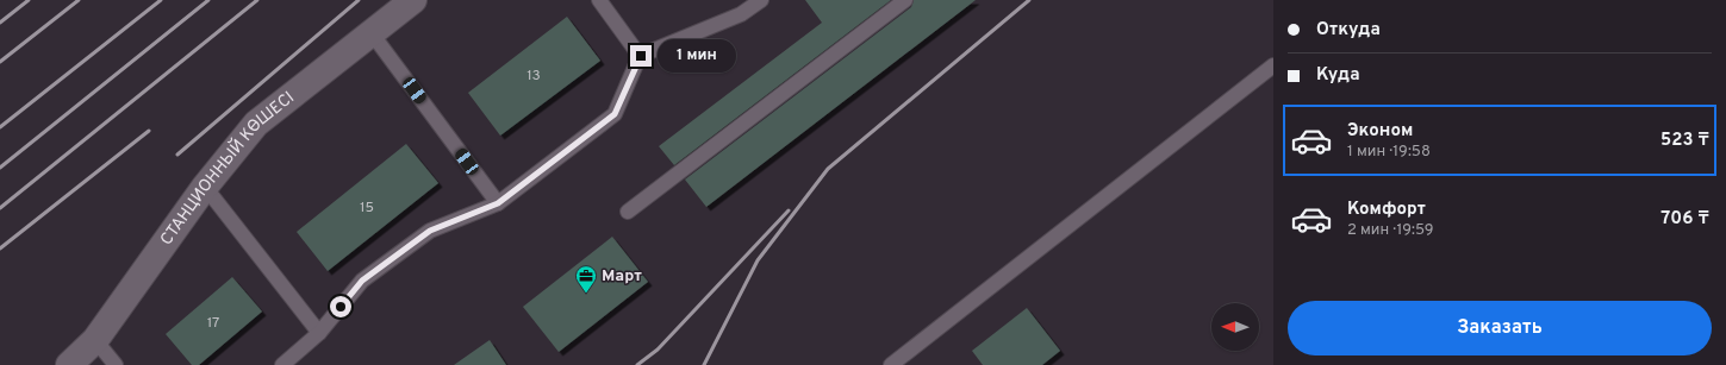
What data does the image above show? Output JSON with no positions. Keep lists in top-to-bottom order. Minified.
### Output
{"streets":{"street":["СТАНЦИОННЫЙ КӨШЕСІ"]},"places":{"office":["Март"]},"house_numbers":["13","15","17"],"north":"left","page":{"banner":["Откуда","Куда"],"bubble":"1 мин","list":[{"name":"Эконом","note":"1 мин · 19:58","value":"523 ₸"},{"name":"Комфорт","note":"2 мин · 19:59","value":"706 ₸"}],"buttons":"Заказать"}}
